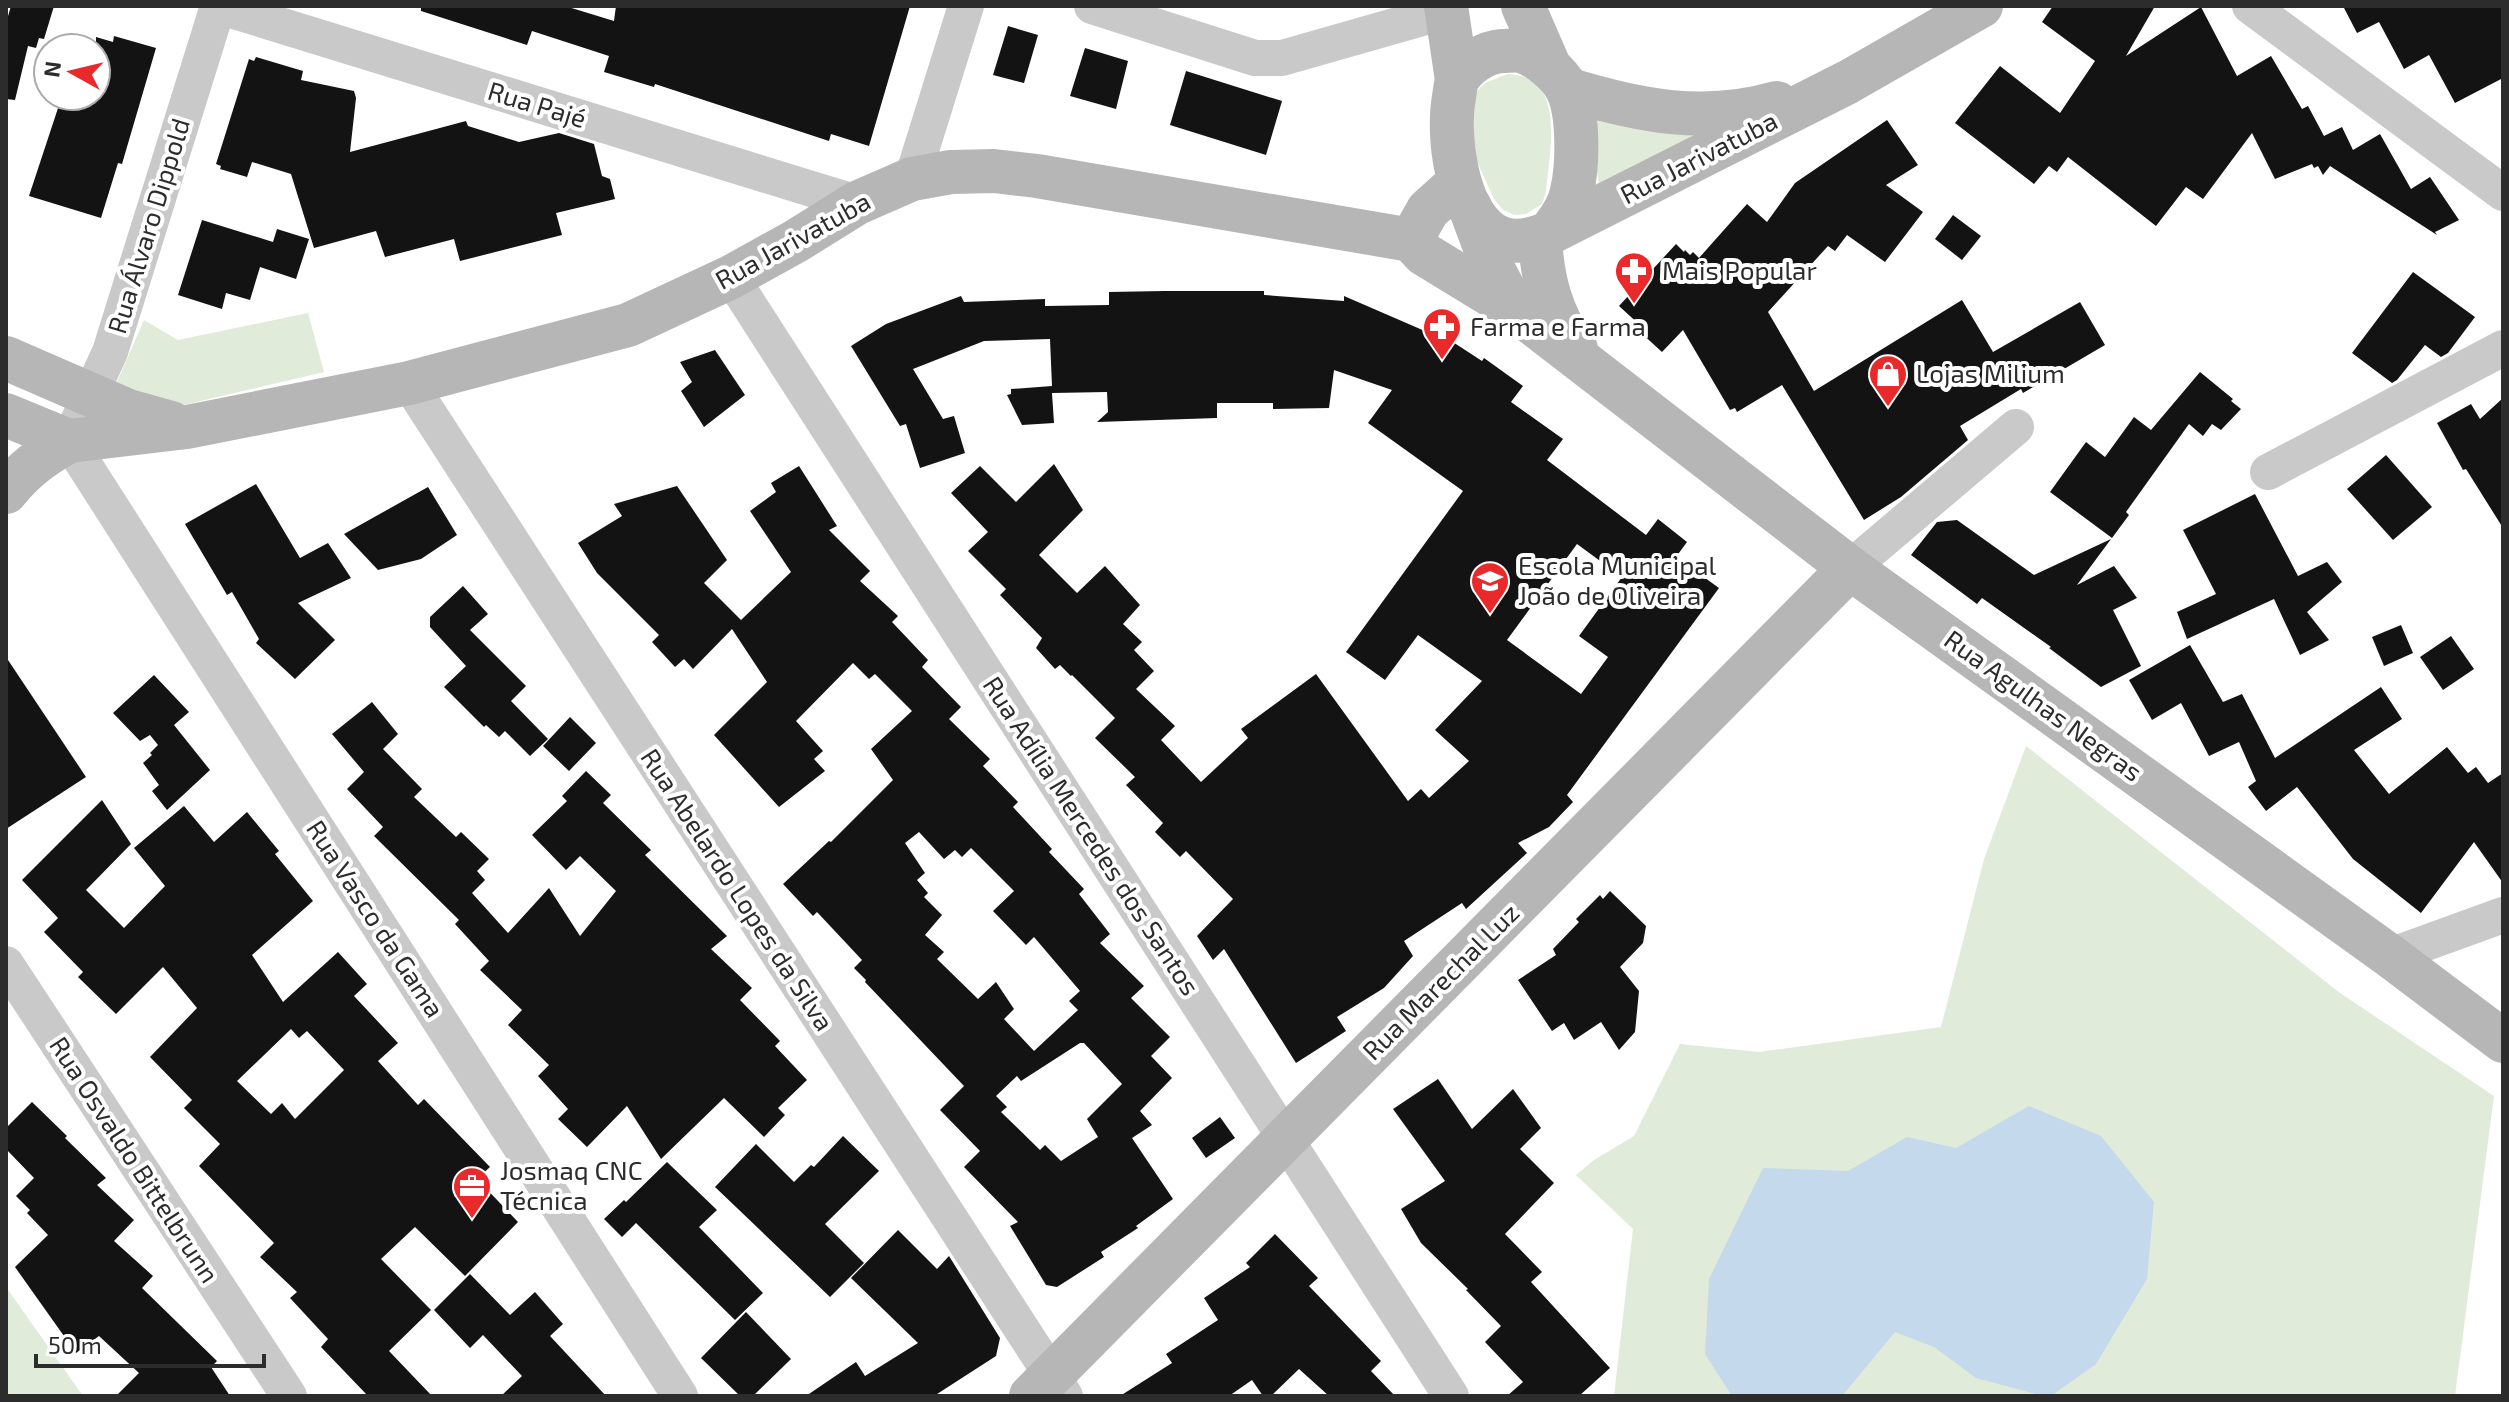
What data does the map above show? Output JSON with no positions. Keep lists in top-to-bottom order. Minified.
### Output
{"streets":{"main road":["Rua Jarivatuba","Rua Agulhas Negras","Rua Marechal Luz"],"street":["Rua Pajé","Rua Álvaro Dippold","Rua Adília Mercedes dos Santos","Rua Abelardo Lopes da Silva","Rua Vasco da Gama","Rua Osvaldo Bittelbrunn"]},"crossings":[["Rua Pajé","Rua Jarivatuba"],["Rua Pajé","Rua Álvaro Dippold"],["Rua Jarivatuba","Rua Álvaro Dippold"],["Rua Jarivatuba","Rua Agulhas Negras"],["Rua Jarivatuba","Rua Adília Mercedes dos Santos"],["Rua Jarivatuba","Rua Abelardo Lopes da Silva"],["Rua Jarivatuba","Rua Vasco da Gama"],["Rua Álvaro Dippold","Rua Vasco da Gama"],["Rua Agulhas Negras","Rua Marechal Luz"],["Rua Adília Mercedes dos Santos","Rua Marechal Luz"],["Rua Abelardo Lopes da Silva","Rua Marechal Luz"]],"places":{"pharmacy":["Mais Popular","Farma e Farma"],"shop":["Lojas Milium"],"school or university":["Escola Municipal João de Oliveira"],"office":["Josmaq CNC Técnica"]},"scale_bar":"50 m","north":"left"}
